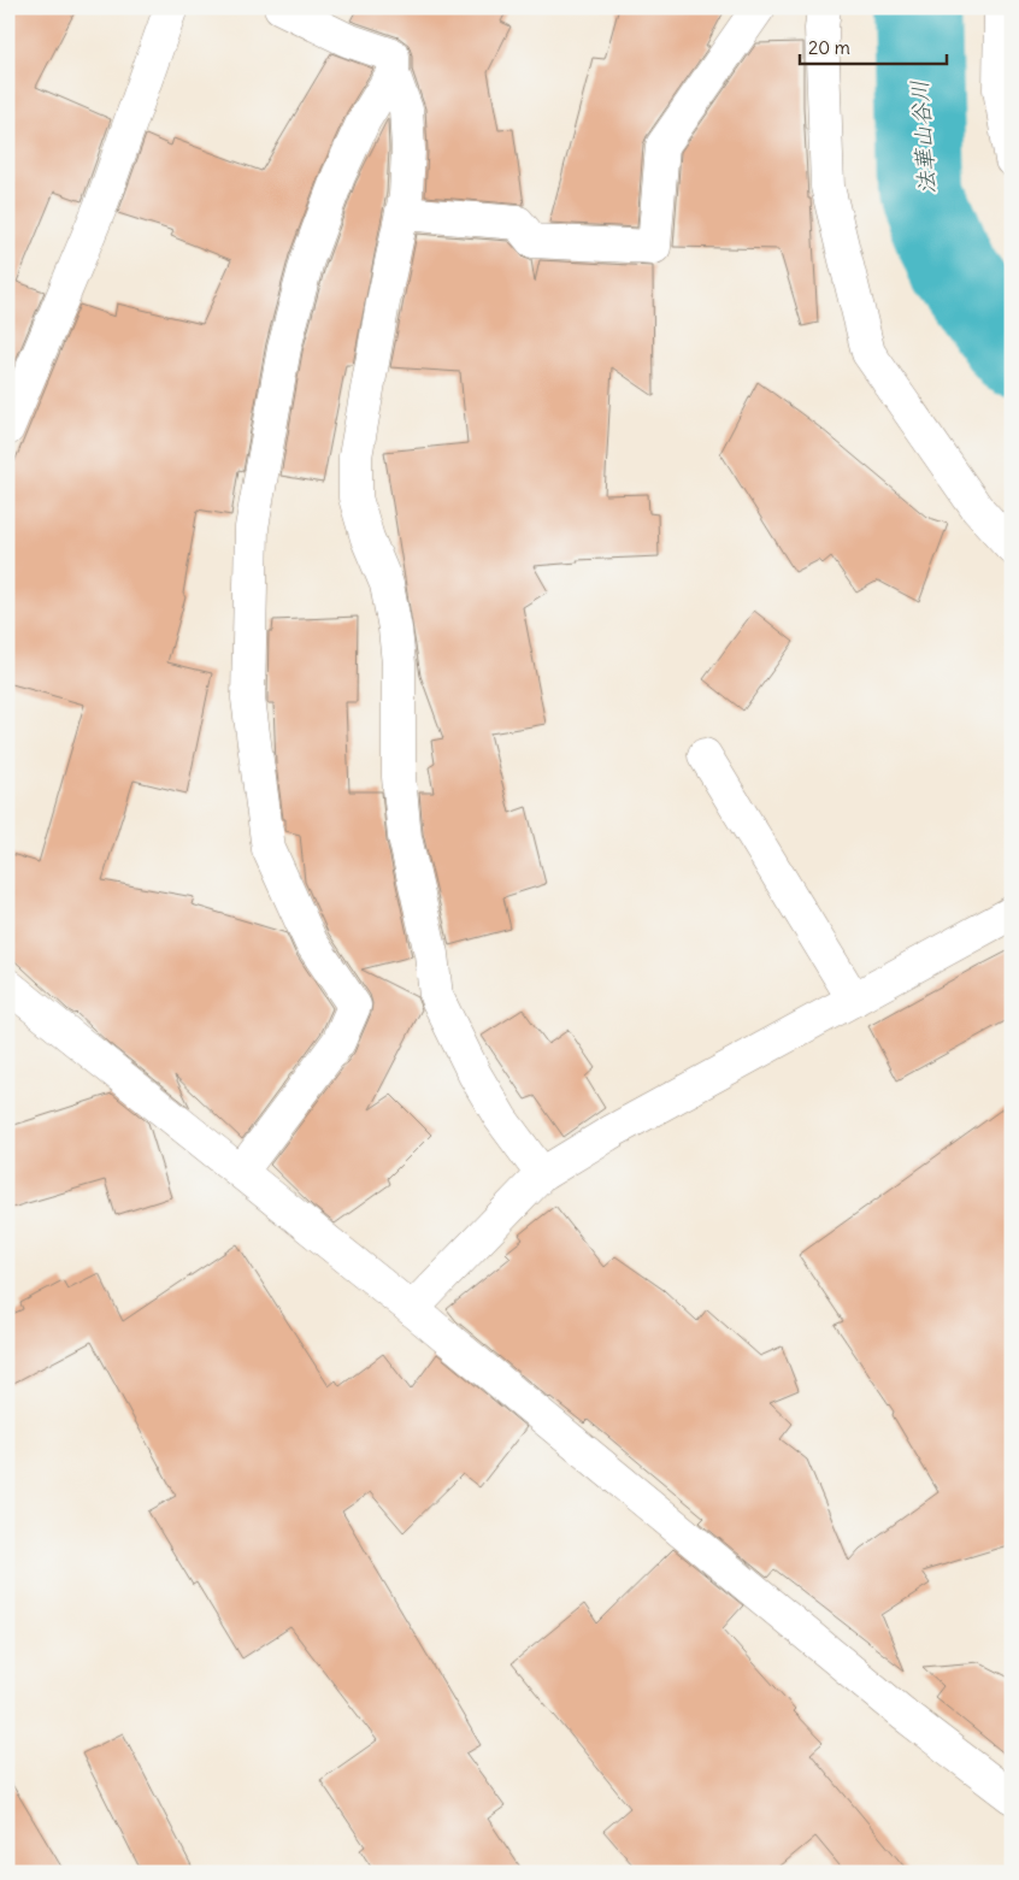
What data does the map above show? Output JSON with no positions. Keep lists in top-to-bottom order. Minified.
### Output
{"water":["法華山谷川"],"scale_bar":"20 m"}
